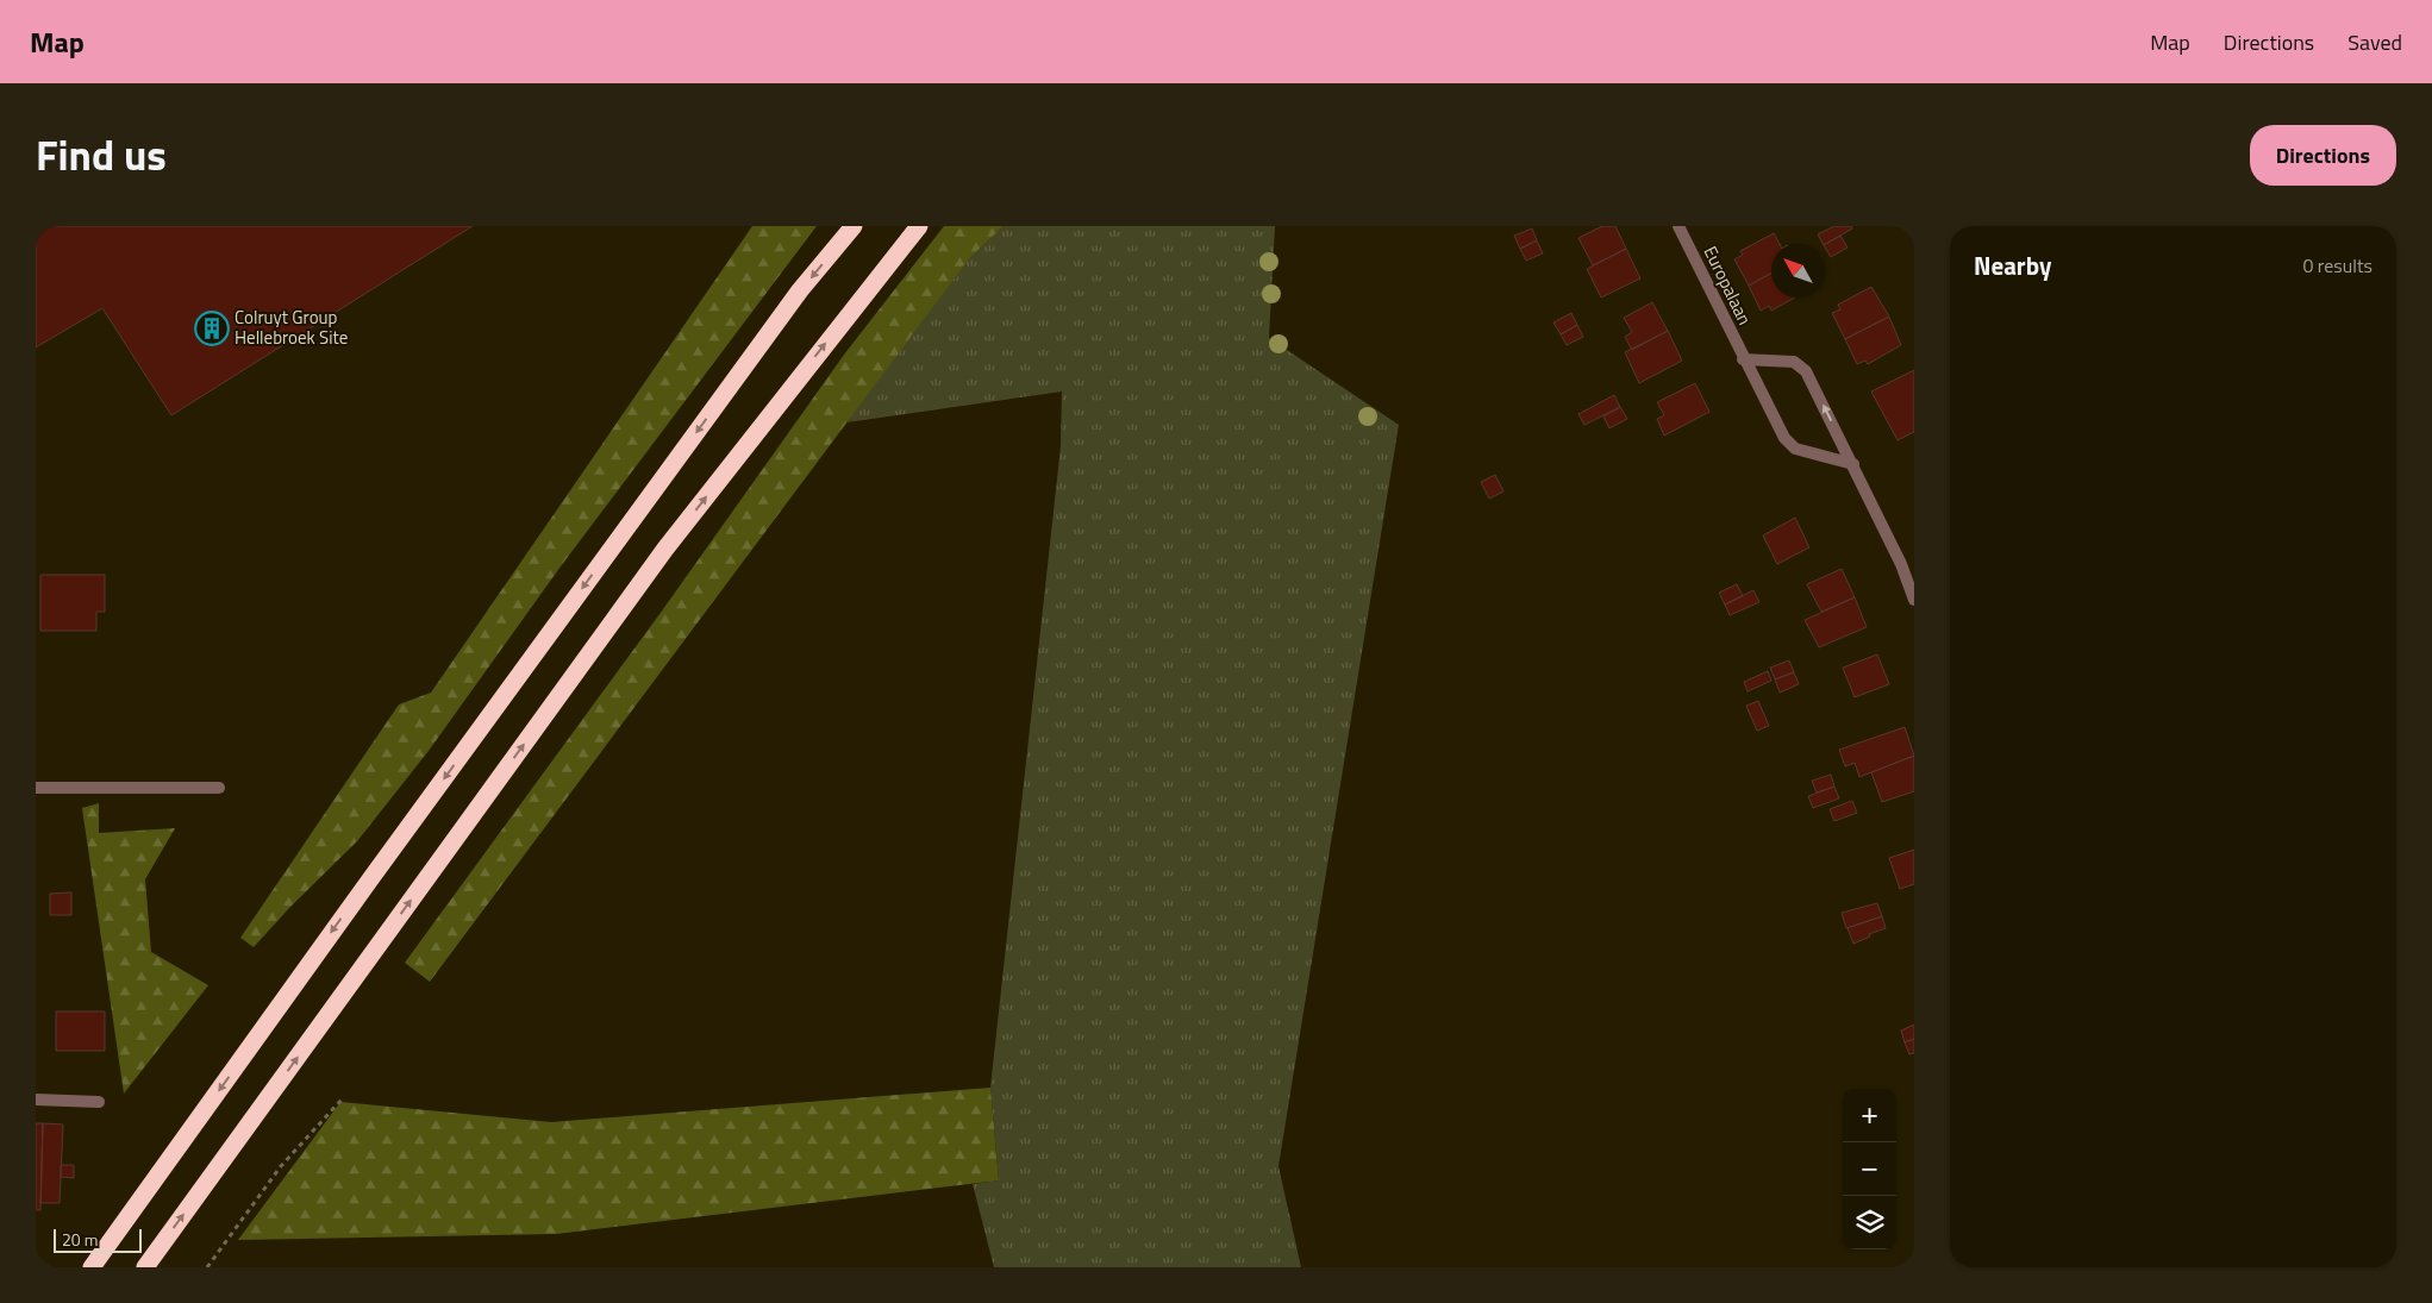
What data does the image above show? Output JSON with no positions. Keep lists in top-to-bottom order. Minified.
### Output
{"streets":{"street":["Europalaan"]},"places":{"building":["Colruyt Group Hellebroek Site"]},"scale_bar":"20 m","north":"top left","page":{"header":"Map","nav":["Map","Directions","Saved"],"title":"Find us","buttons":"Directions","heading":["Nearby","0 results"],"map_buttons":["+","−"],"scale":"20 m"}}
